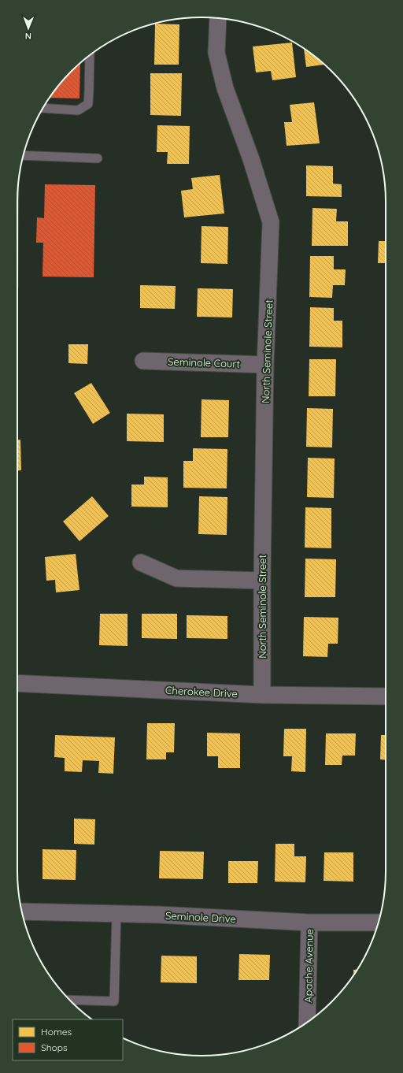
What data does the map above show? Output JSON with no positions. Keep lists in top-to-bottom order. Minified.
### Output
{"streets":{"street":["North Seminole Street","Seminole Court","Cherokee Drive","Seminole Drive","Apache Avenue"]},"crossings":[["North Seminole Street","Seminole Court"],["North Seminole Street","Cherokee Drive"],["Seminole Drive","Apache Avenue"]],"legend":["Homes","Shops"],"north":"bottom"}
